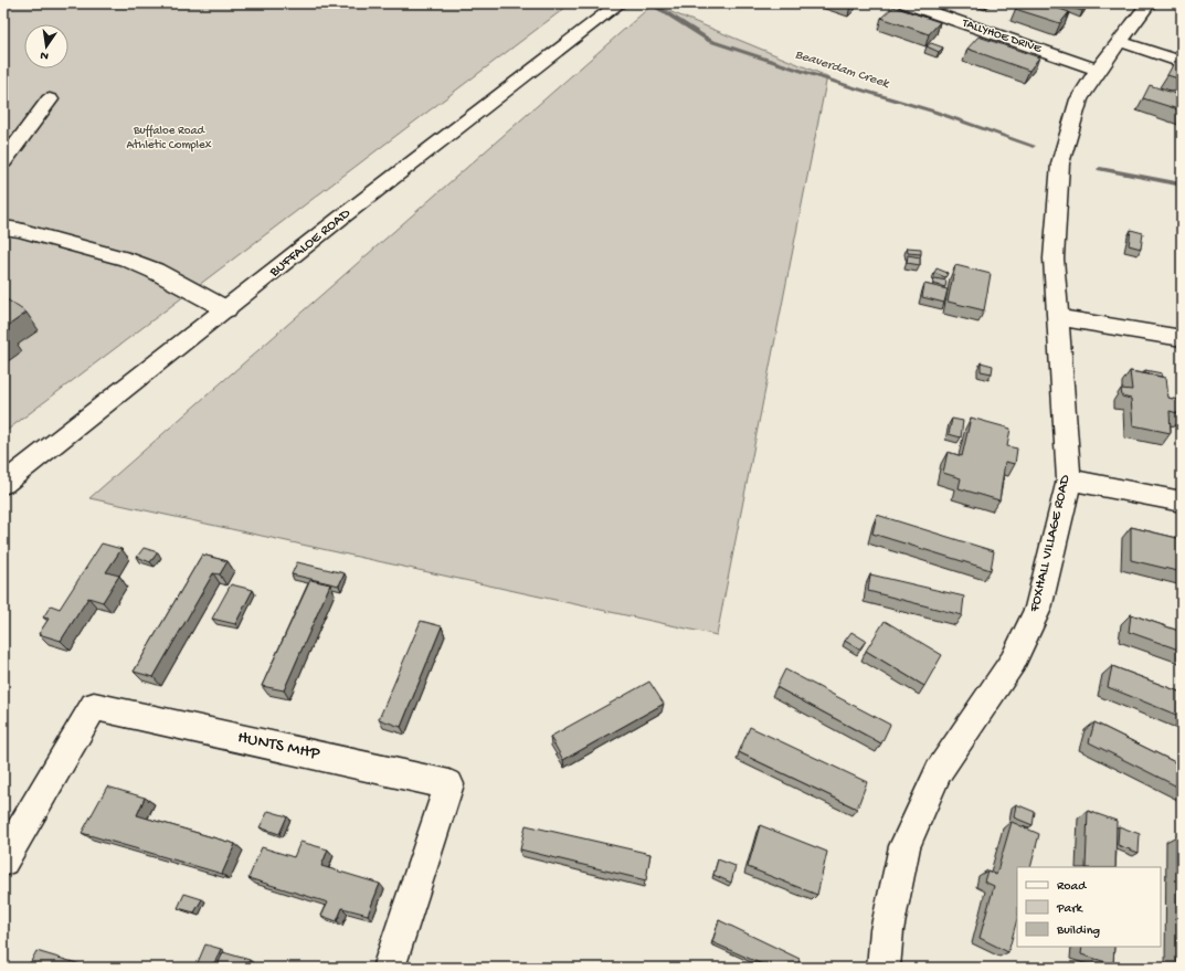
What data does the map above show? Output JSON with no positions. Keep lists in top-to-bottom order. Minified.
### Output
{"streets":{"street":["TALLYHOE DRIVE","BUFFALOE ROAD","FOXHALL VILLAGE ROAD","HUNTS MHP"]},"crossings":[["TALLYHOE DRIVE","FOXHALL VILLAGE ROAD"]],"water":["Beaverdam Creek"],"parks":["Buffaloe Road Athletic Complex"],"legend":["Road","Park","Building"],"north":"bottom"}
